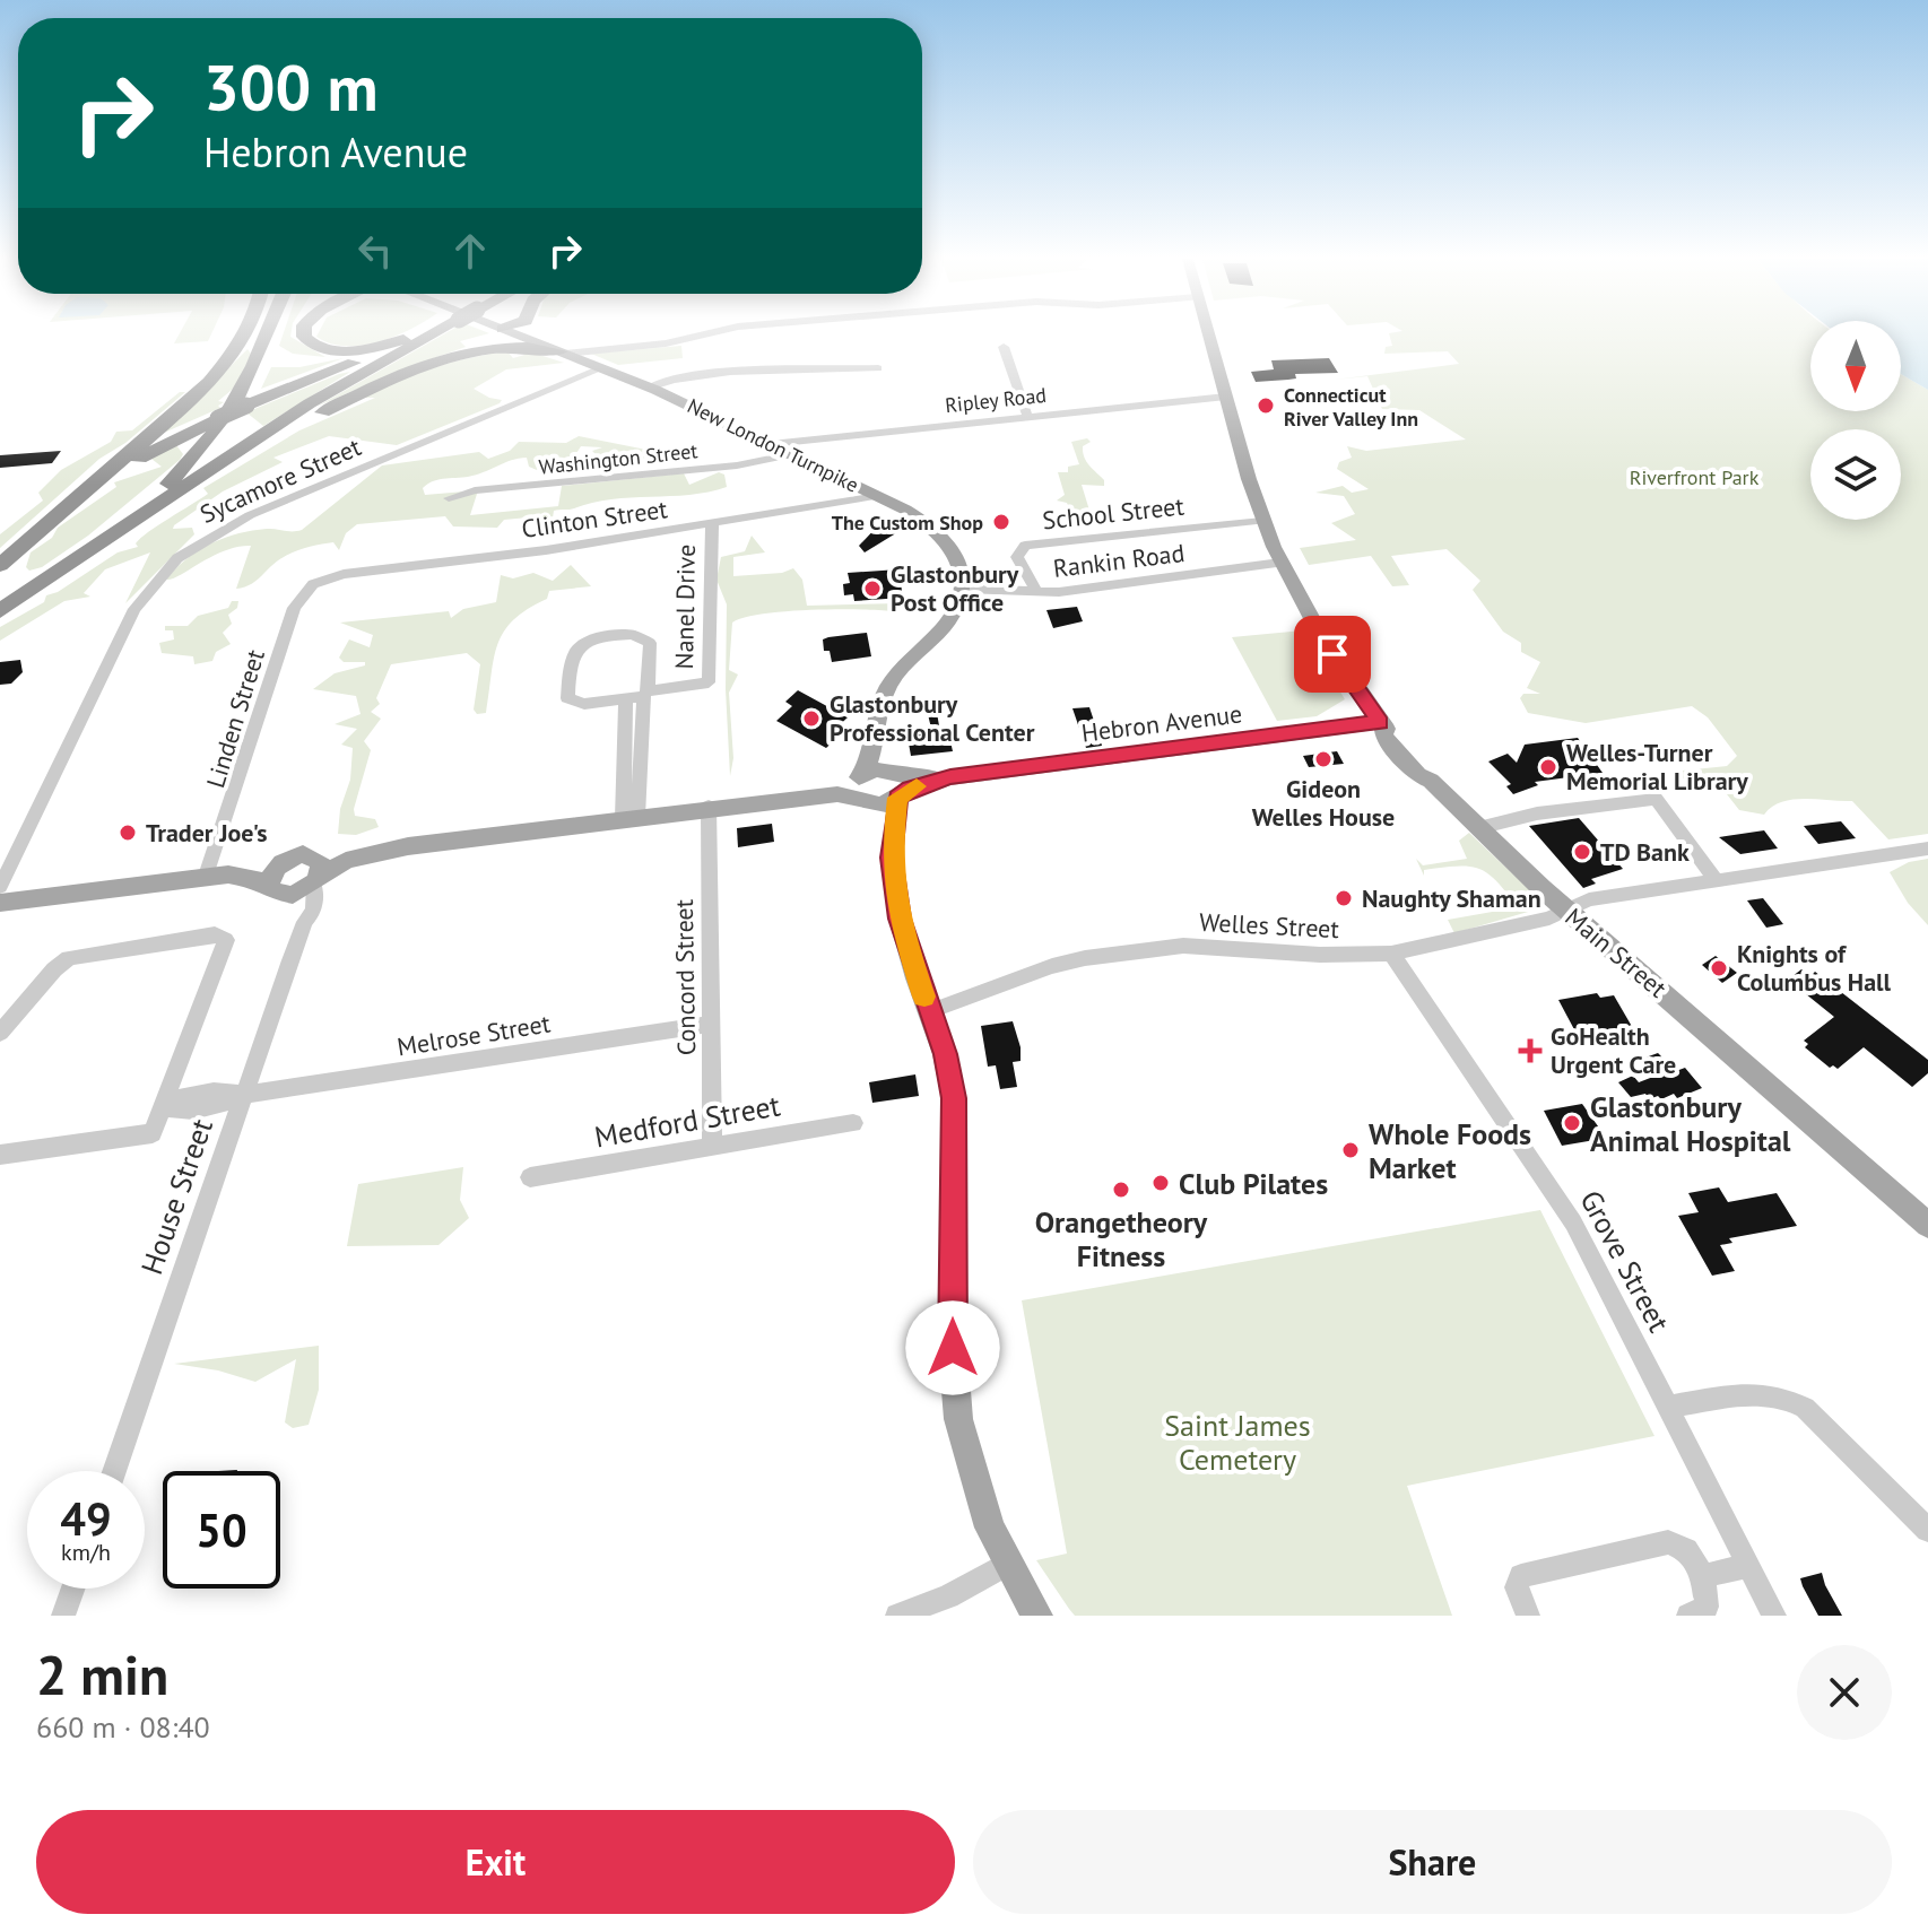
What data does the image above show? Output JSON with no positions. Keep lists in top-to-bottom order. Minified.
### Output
{"streets":{"main road":["New London Turnpike","Hebron Avenue","Main Street"],"street":["Ripley Road","Washington Street","Sycamore Street","School Street","Clinton Street","Rankin Road","Nanel Drive","Linden Street","Welles Street","Concord Street","Melrose Street","Medford Street","House Street","Grove Street"]},"crossings":[["Ripley Road","New London Turnpike"],["Ripley Road","Main Street"],["New London Turnpike","Washington Street"],["New London Turnpike","Sycamore Street"],["New London Turnpike","Clinton Street"],["New London Turnpike","Rankin Road"],["School Street","Rankin Road"],["School Street","Main Street"],["Clinton Street","Nanel Drive"],["Clinton Street","Linden Street"],["Rankin Road","Main Street"],["Hebron Avenue","Main Street"],["Welles Street","Main Street"],["Welles Street","Grove Street"],["Concord Street","Melrose Street"],["Concord Street","Medford Street"],["Melrose Street","House Street"]],"parks":["Riverfront Park","Saint James Cemetery"],"places":{"other":["Connecticut River Valley Inn","The Custom Shop","Glastonbury Post Office","Glastonbury Professional Center","Gideon Welles House","Welles-Turner Memorial Library","Trader Joe's","TD Bank","Naughty Shaman","Knights of Columbus Hall","Glastonbury Animal Hospital","Whole Foods Market","Club Pilates","Orangetheory Fitness"],"health":["GoHealth Urgent Care"]},"north":"bottom","page":{"turn":["300 m","Hebron Avenue"],"speed":"49 km/h","limit":"50","heading":["2 min","660 m · 08:40"],"buttons":["Exit","Share"]}}
